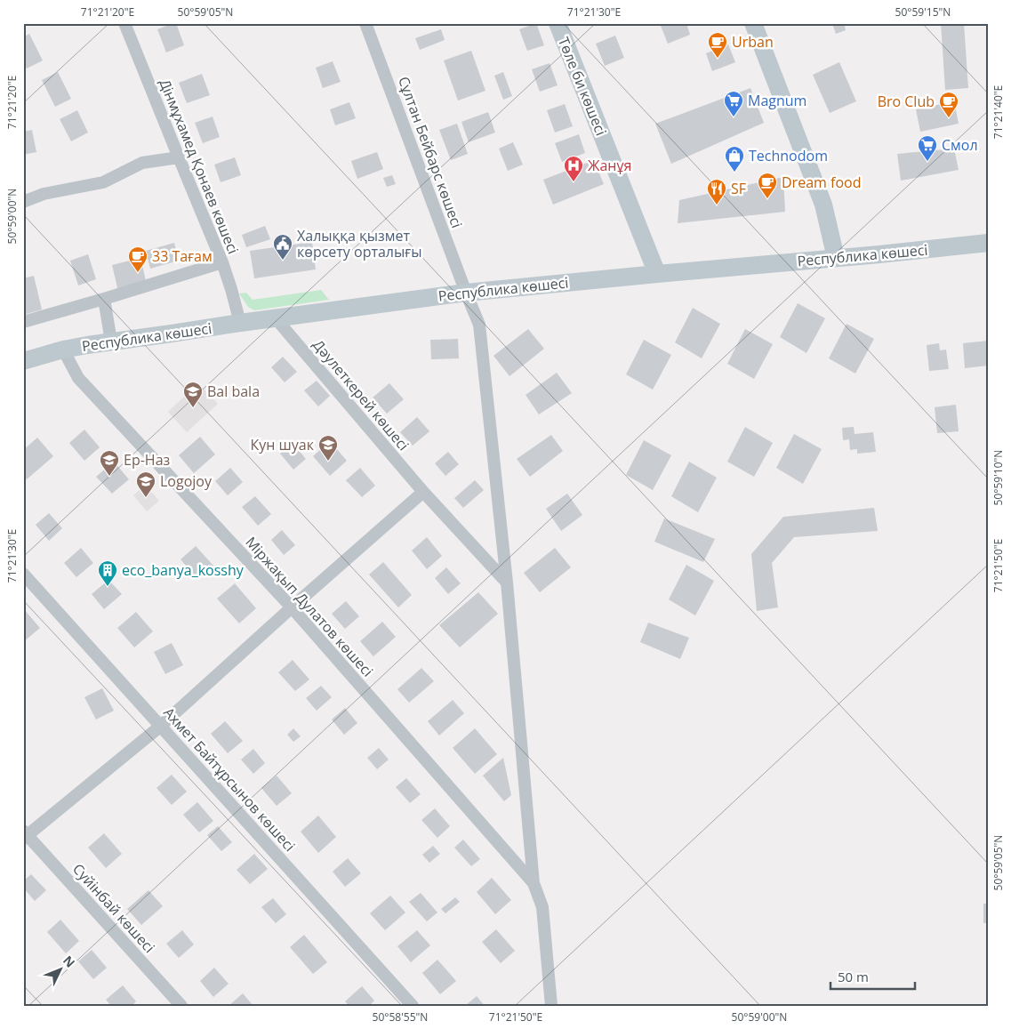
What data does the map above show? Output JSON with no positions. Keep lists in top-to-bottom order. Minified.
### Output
{"streets":{"main road":["Төле би көшесі","Республика көшесі"],"street":["Сұлтан Бейбарс көшесі","Дінмұхамед Қонаев көшесі","Дәулеткерей көшесі","Міржақып Дулатов көшесі","Ахмет Байтұрсынов көшесі","Суйінбай көшесі"]},"crossings":[["Төле би көшесі","Республика көшесі"],["Сұлтан Бейбарс көшесі","Республика көшесі"],["Сұлтан Бейбарс көшесі","Дәулеткерей көшесі"],["Сұлтан Бейбарс көшесі","Міржақып Дулатов көшесі"],["Дінмұхамед Қонаев көшесі","Республика көшесі"],["Республика көшесі","Дәулеткерей көшесі"],["Республика көшесі","Міржақып Дулатов көшесі"]],"places":{"cafe":["Urban","Bro Club","Dream food","33 Тағам"],"supermarket":["Magnum","Смол"],"shop":["Technodom"],"hospital":["Жанұя"],"restaurant":["SF"],"public building":["Халыққа қызмет көрсету орталығы"],"school or university":["Bal bala","Кун шуак","Ер-Наз","Logojoy"],"building":["eco_banya_kosshy"]},"scale_bar":"50 m","north":"top right","coordinates":["71°21'20\"E","50°59'05\"N","71°21'30\"E","50°59'15\"N","71°21'40\"E","50°59'00\"N","50°59'10\"N","71°21'50\"E","50°58'55\"N"]}
